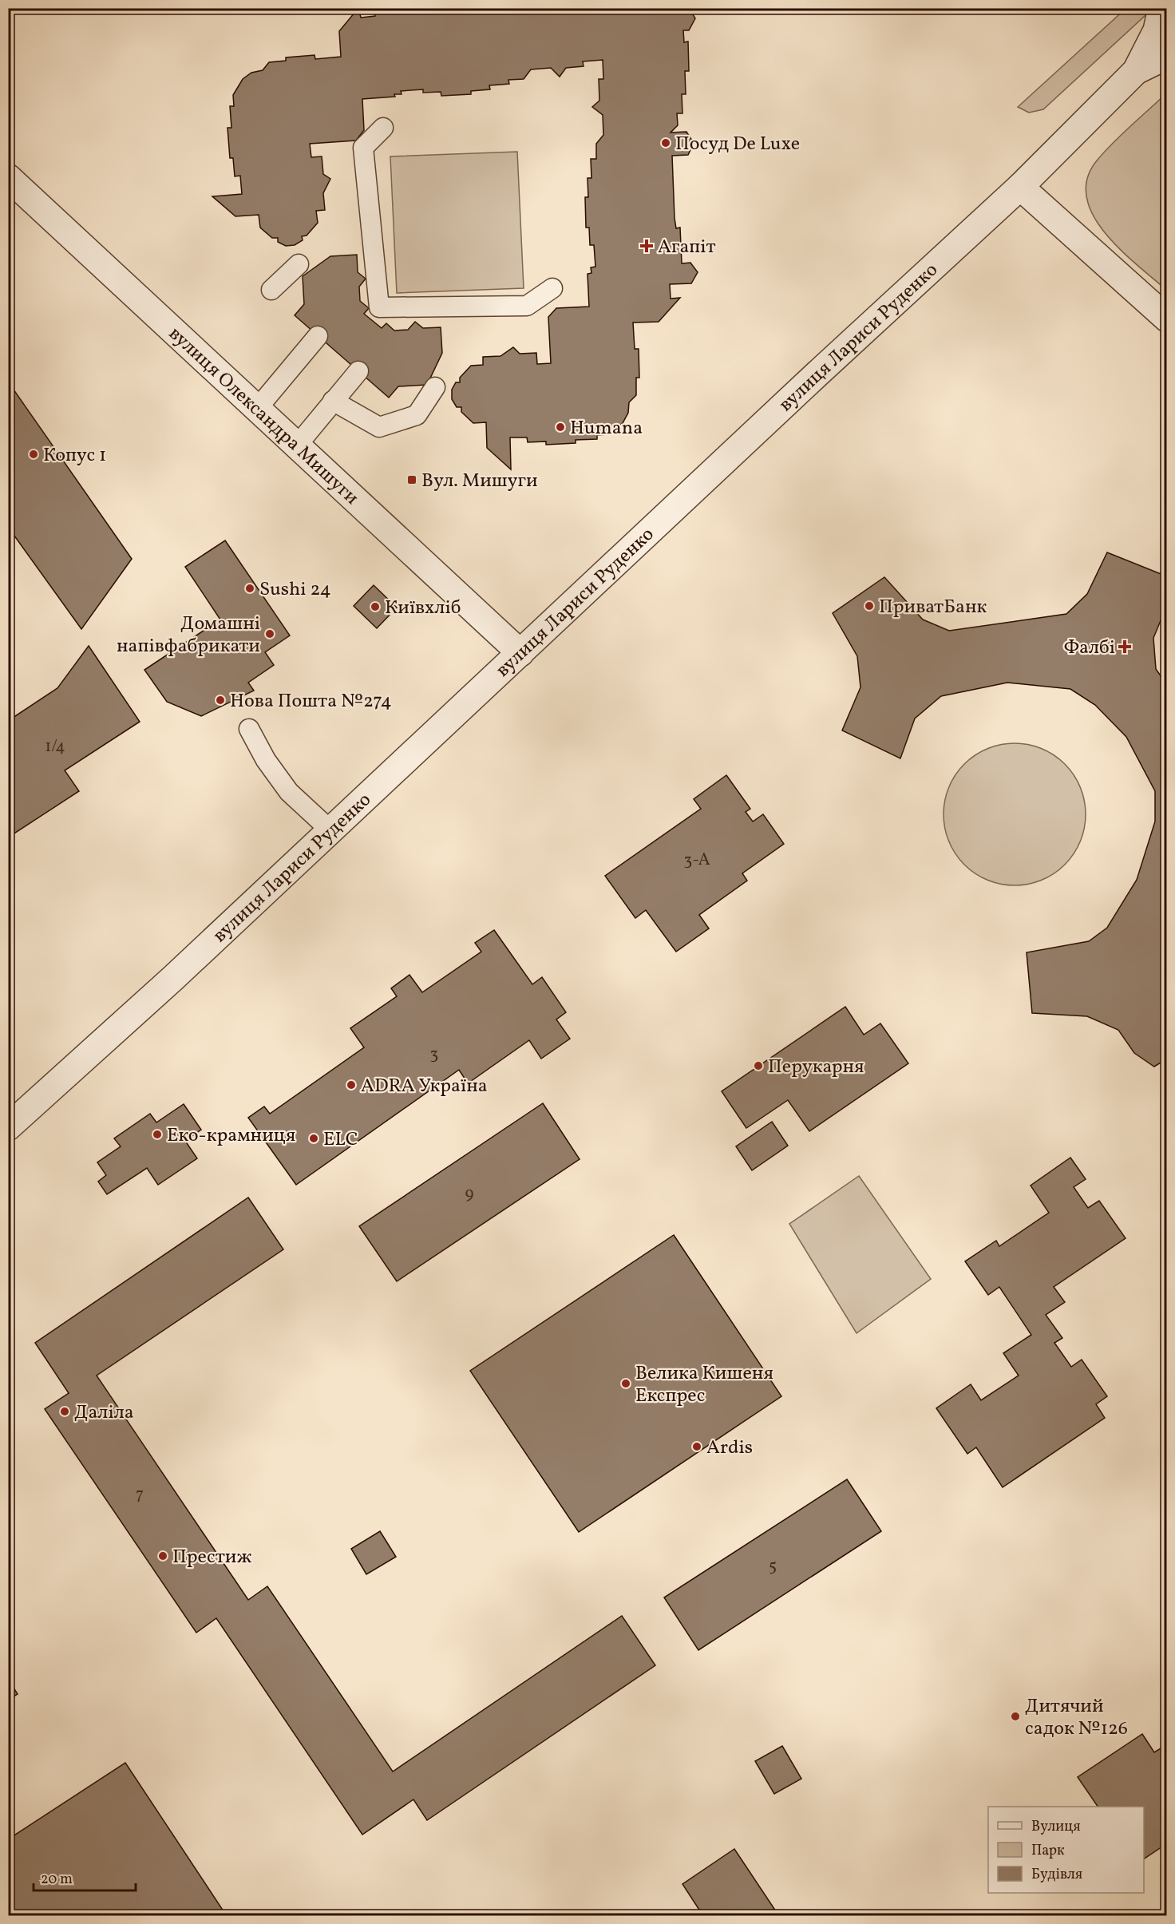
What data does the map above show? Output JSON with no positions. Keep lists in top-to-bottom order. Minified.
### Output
{"streets":{"street":["вулиця Лариси Руденко","вулиця Олександра Мишуги"]},"crossings":[["вулиця Лариси Руденко","вулиця Олександра Мишуги"]],"places":{"other":["Посуд De Luxe","Humana","Копус 1","Sushi 24","ПриватБанк","Київхліб","Домашні напівфабрикати","Нова Пошта №274","Перукарня","ADRA Україна","Еко-крамниця","ELC","Велика Кишеня Експрес","Даліла","Ardis","Престиж","Дитячий садок №126"],"health":["Агапіт","Фалбі"],"transit":["Вул. Мишуги"]},"house_numbers":["1/4","3-А","3","9","7","5"],"legend":["Вулиця","Парк","Будівля"],"scale_bar":"20 m"}
